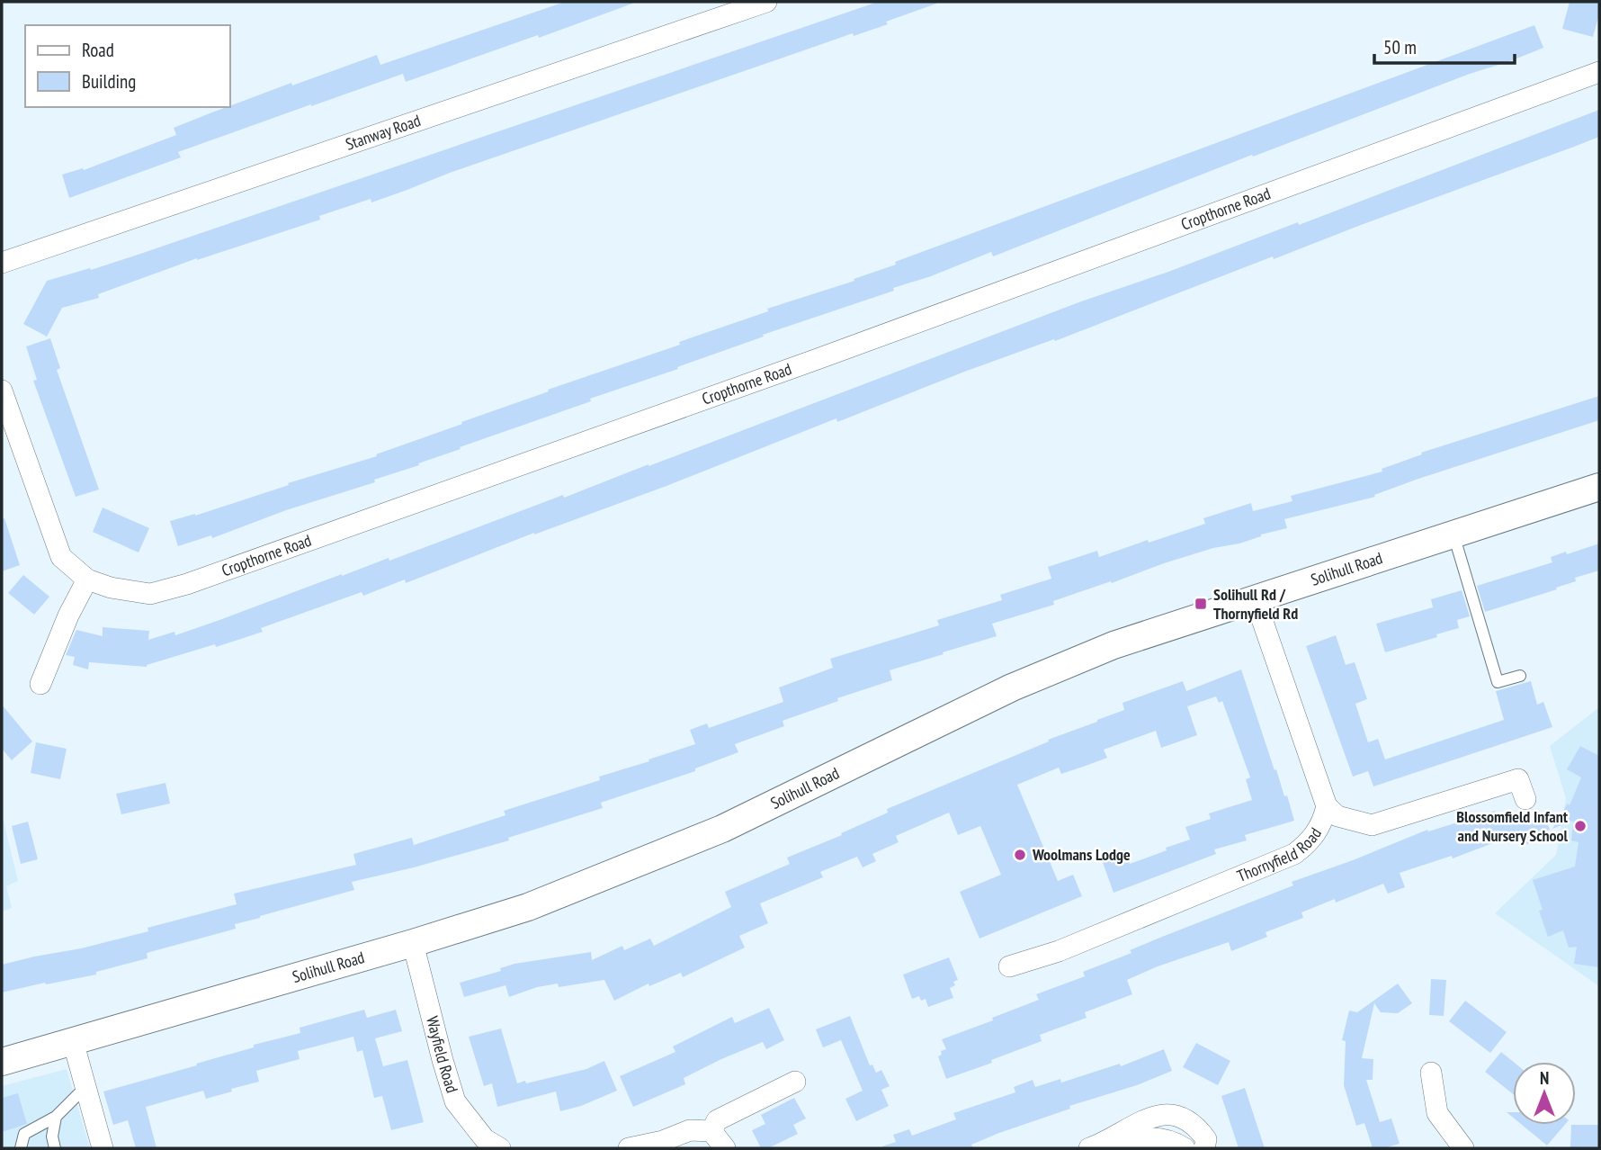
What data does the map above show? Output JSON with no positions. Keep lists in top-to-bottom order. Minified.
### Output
{"streets":{"street":["Stanway Road","Cropthorne Road","Solihull Road","Thornyfield Road","Wayfield Road"]},"crossings":[["Solihull Road","Thornyfield Road"],["Solihull Road","Wayfield Road"]],"places":{"transit":["Solihull Rd / Thornyfield Rd"],"other":["Blossomfield Infant and Nursery School","Woolmans Lodge"]},"legend":["Road","Building"],"scale_bar":"50 m","north":"top"}
